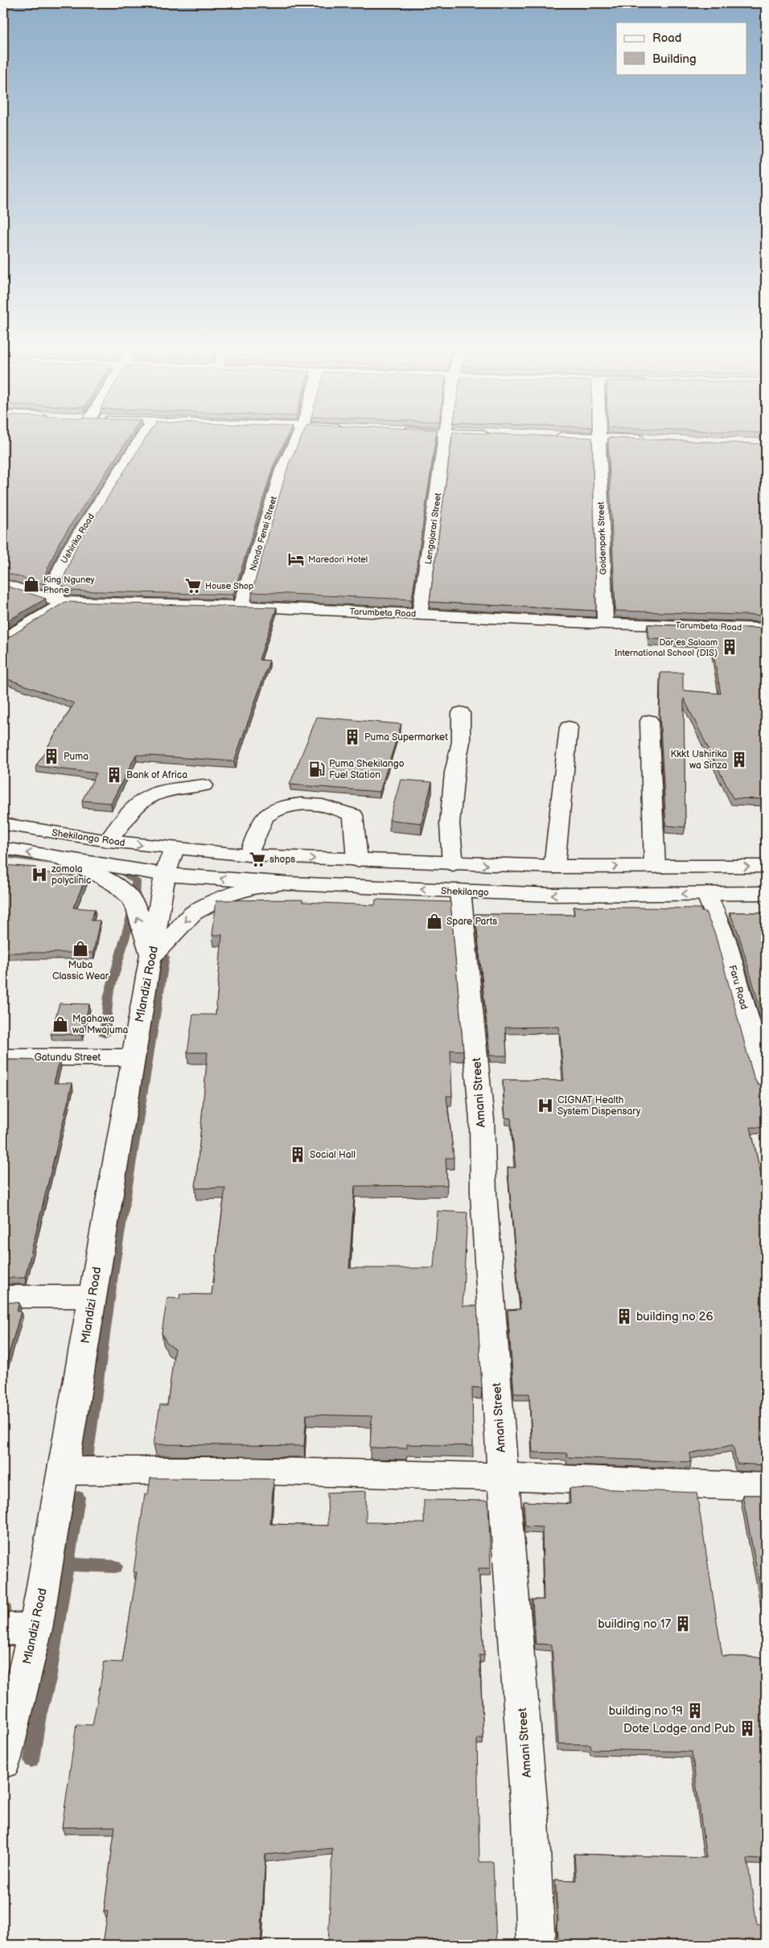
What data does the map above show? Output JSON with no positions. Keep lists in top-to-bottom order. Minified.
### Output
{"streets":{"street":["Lengojarari Street","Nondo Fensi Street","Ushirika Road","Goldenpark Street","Tarumbeta Road","Shekilango Road","Shekilango","Mlandizi Road","Faru Road","Gatundu Street","Amani Street"]},"crossings":[["Lengojarari Street","Tarumbeta Road"],["Nondo Fensi Street","Tarumbeta Road"],["Ushirika Road","Tarumbeta Road"],["Goldenpark Street","Tarumbeta Road"],["Shekilango Road","Shekilango"],["Shekilango Road","Mlandizi Road"],["Shekilango","Mlandizi Road"],["Shekilango","Faru Road"],["Shekilango","Amani Street"],["Mlandizi Road","Gatundu Street"]],"places":{"hotel":["Maredori Hotel"],"shop":["King Nguney Phone","Spare Parts","Muba Classic Wear","Mgahawa wa Mwajuma"],"supermarket":["House Shop","shops"],"building":["Dar es Salaam International School (DIS)","Puma Supermarket","Puma","Kkkt Ushirika wa Sinza","Bank of Africa","Social Hall","building no 26","building no 17","building no 19","Dote Lodge and Pub"],"fuel station":["Puma Shekilango Fuel Station"],"hospital":["zomola polyclinic","CIGNAT Health System Dispensary"]},"legend":["Road","Building"]}
